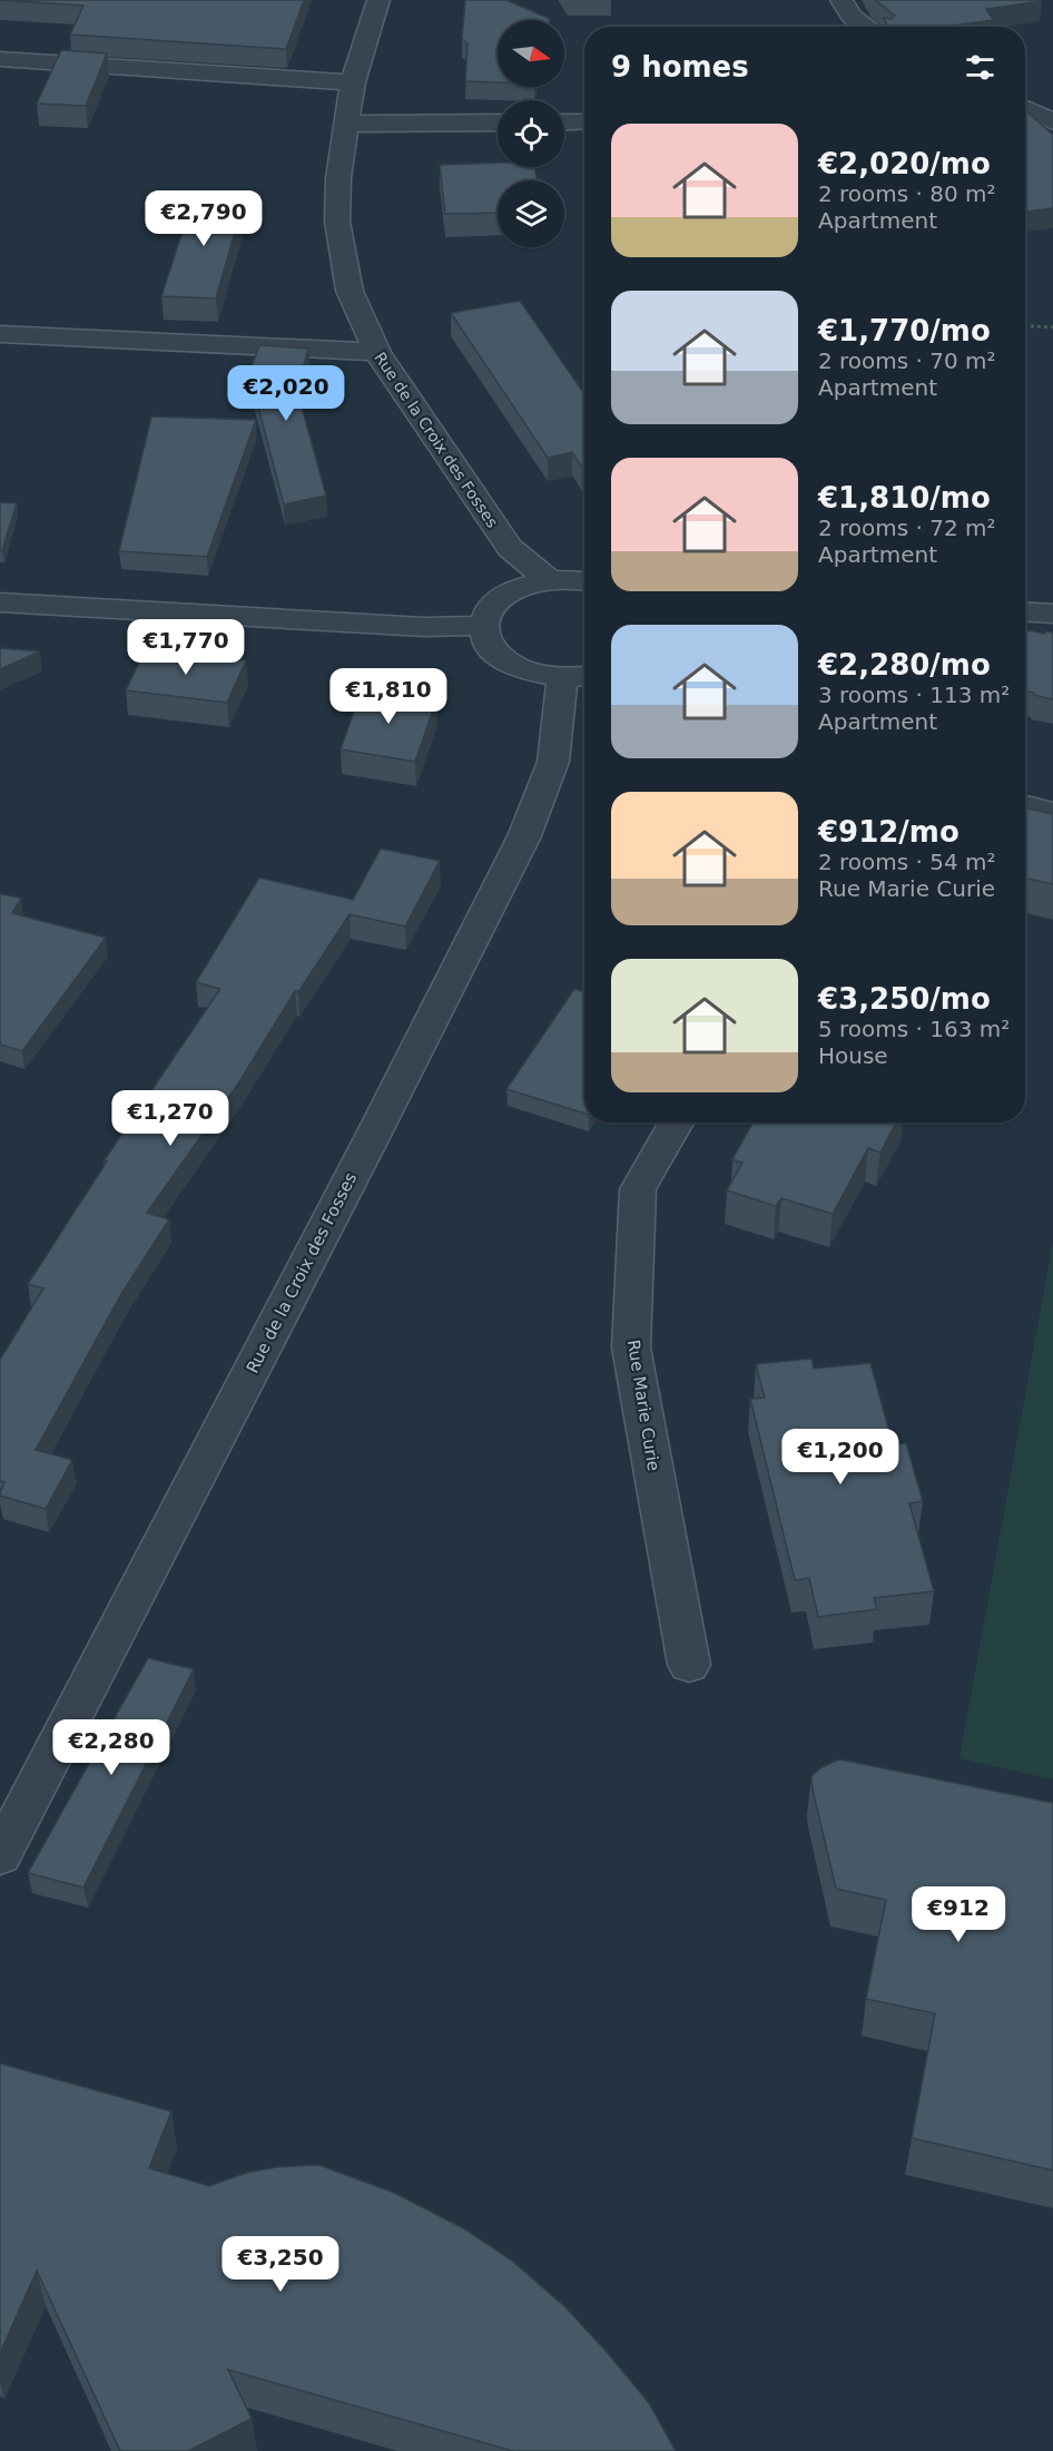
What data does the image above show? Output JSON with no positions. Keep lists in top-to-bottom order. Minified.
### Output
{"streets":{"street":["Rue de la Croix des Fosses","Rue Marie Curie"]},"north":"right","page":{"heading":"9 homes","list":[{"name":"€2,020/mo","note":"2 rooms · 80 m² · Apartment"},{"name":"€1,770/mo","note":"2 rooms · 70 m² · Apartment"},{"name":"€1,810/mo","note":"2 rooms · 72 m² · Apartment"},{"name":"€2,280/mo","note":"3 rooms · 113 m² · Apartment"},{"name":"€912/mo","note":"2 rooms · 54 m² · Rue Marie Curie"},{"name":"€3,250/mo","note":"5 rooms · 163 m² · House"}],"price":["€2,790","€2,020","€1,770","€1,810","€1,270","€1,200","€2,280","€912","€3,250"]}}
